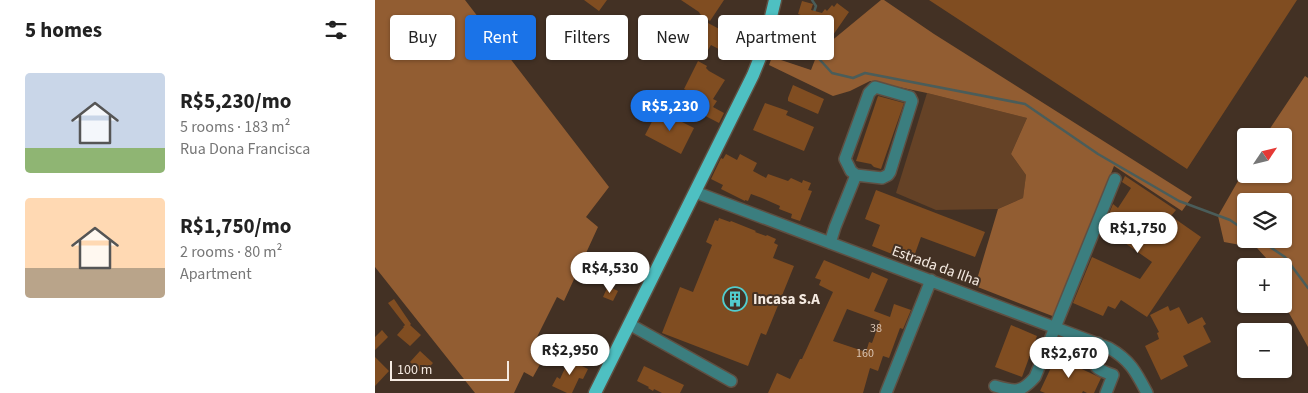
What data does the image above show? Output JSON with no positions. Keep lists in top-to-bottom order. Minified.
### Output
{"streets":{"street":["Estrada da Ilha"]},"places":{"building":["Incasa S.A"]},"house_numbers":["38","160"],"scale_bar":"100 m","north":"top right","page":{"heading":"5 homes","chip":["Buy","Rent","Filters","New","Apartment"],"list":[{"name":"R$5,230/mo","note":"5 rooms · 183 m² · Rua Dona Francisca"},{"name":"R$1,750/mo","note":"2 rooms · 80 m² · Apartment"}],"price":["R$5,230","R$1,750","R$4,530","R$2,950","R$2,670"],"map_buttons":["+","−"],"scale":"100 m"}}
